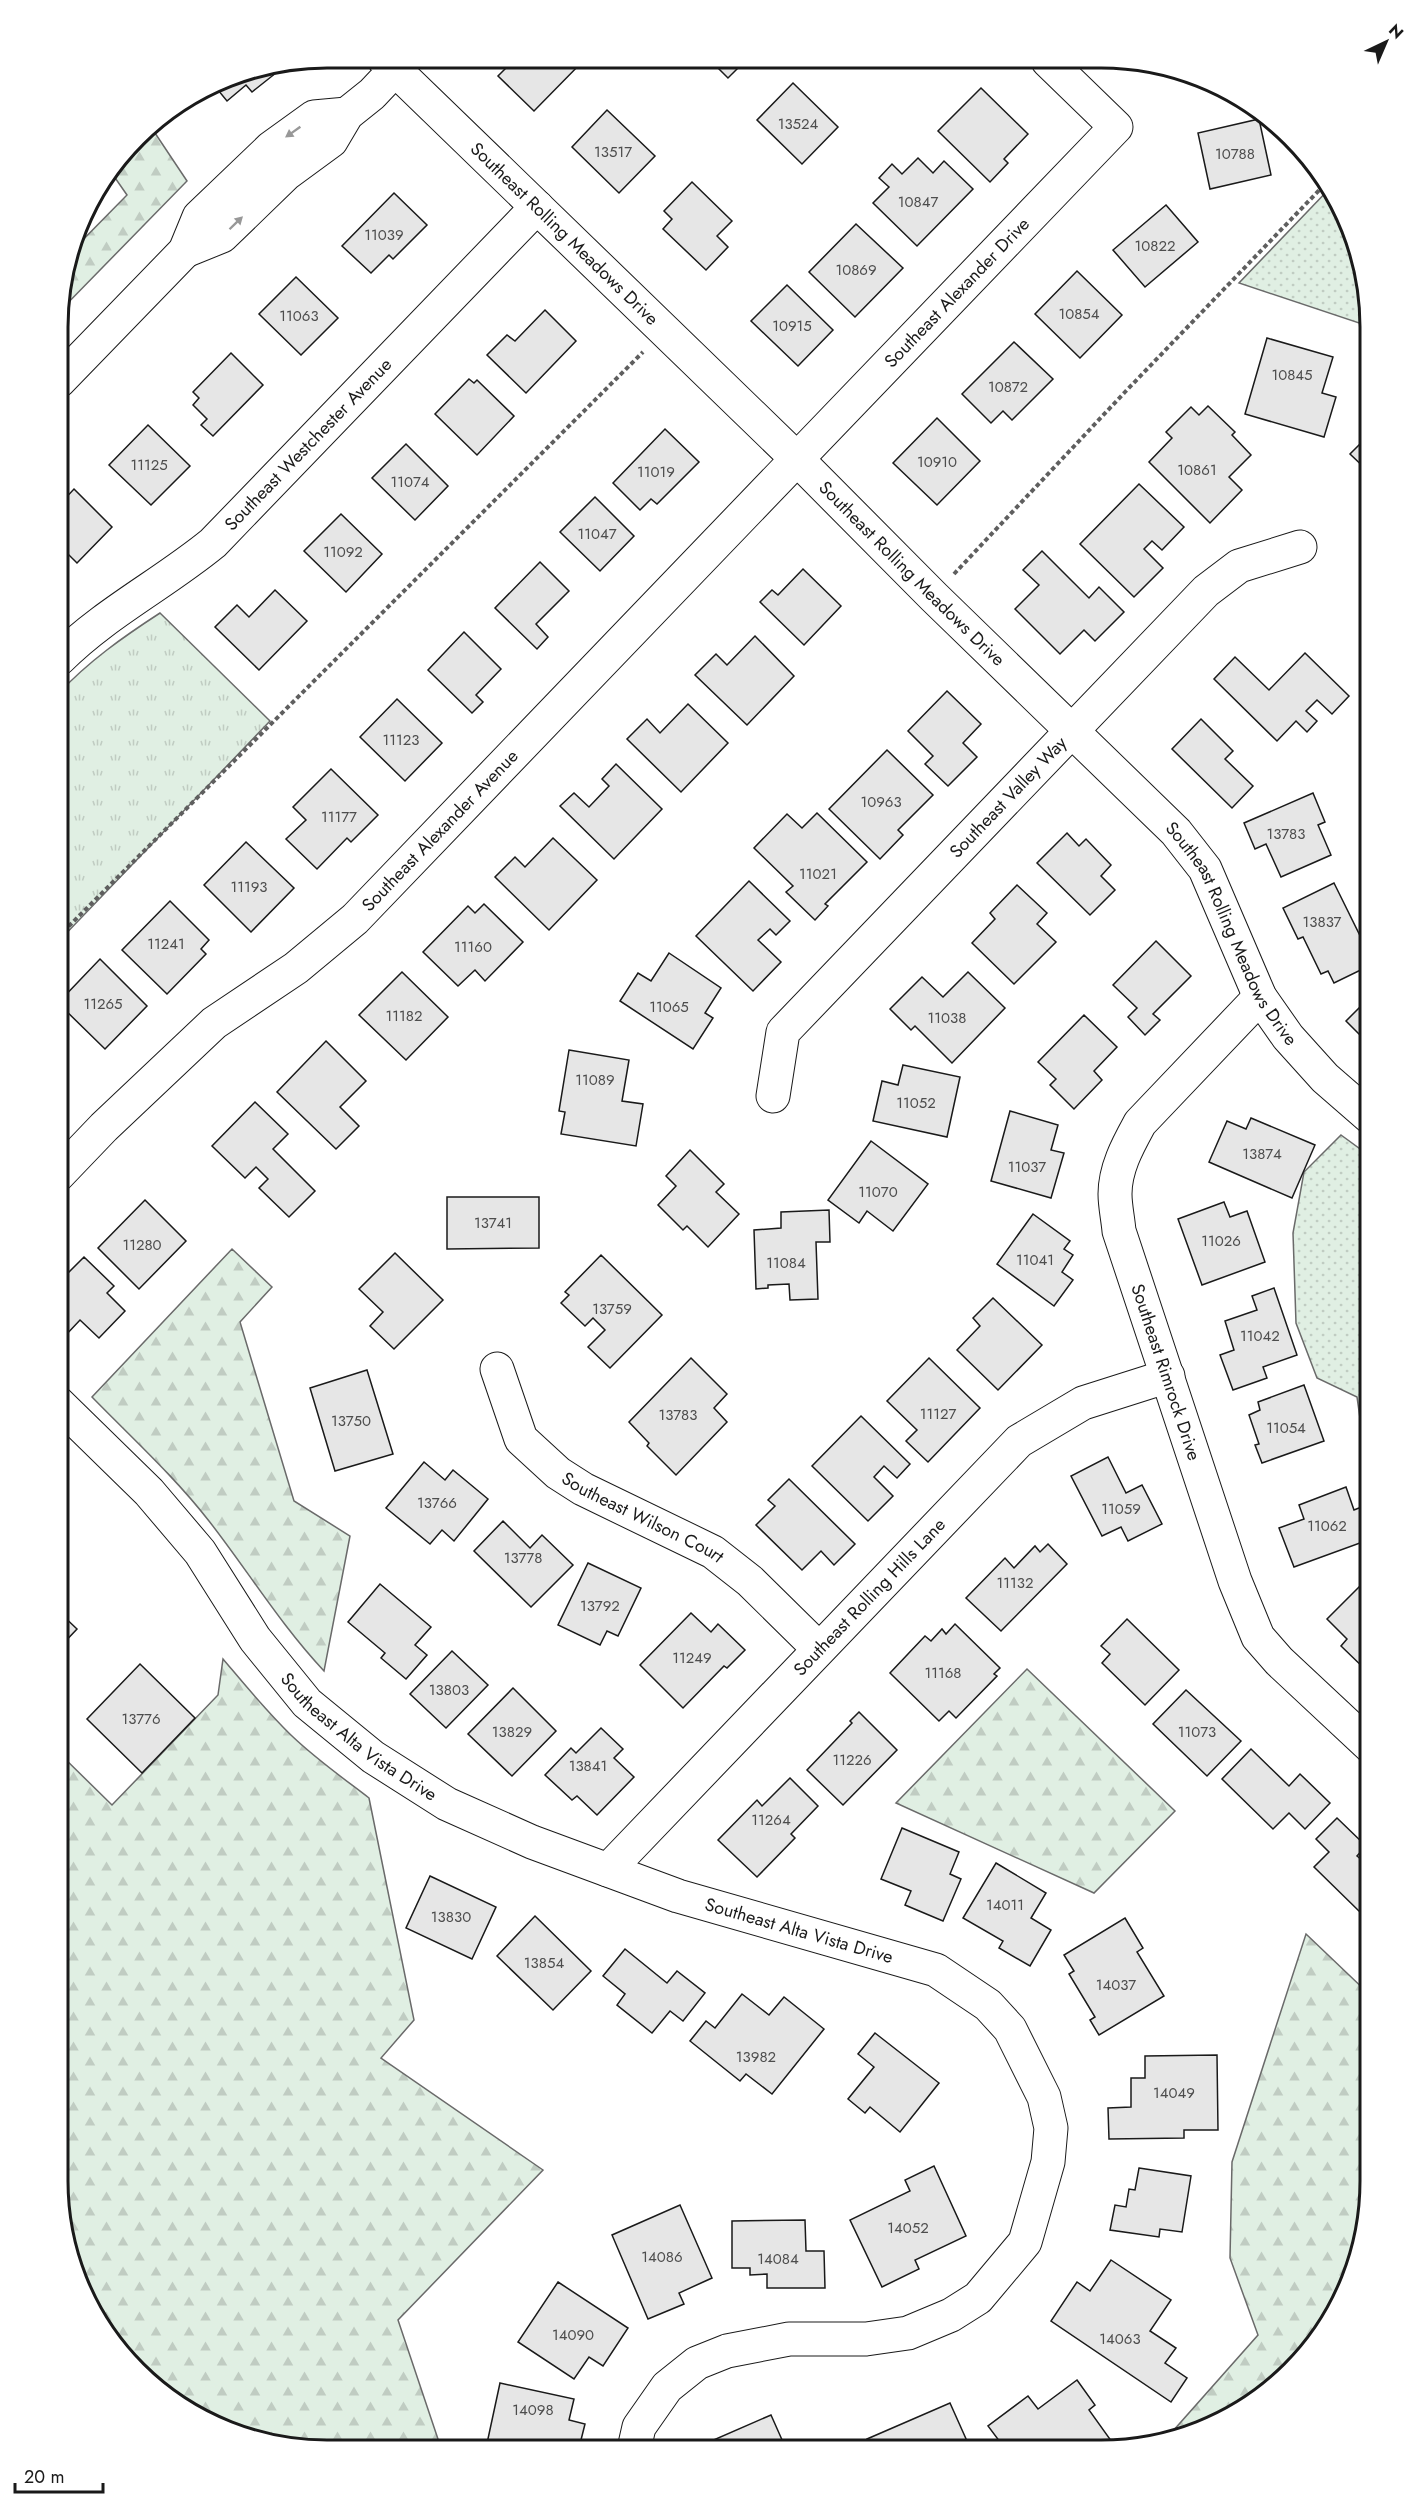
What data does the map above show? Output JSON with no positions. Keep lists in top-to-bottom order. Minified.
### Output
{"streets":{"street":["Southeast Rolling Meadows Drive","Southeast Alexander Drive","Southeast Westchester Avenue","Southeast Valley Way","Southeast Alexander Avenue","Southeast Rimrock Drive","Southeast Wilson Court","Southeast Rolling Hills Lane","Southeast Alta Vista Drive"]},"crossings":[["Southeast Rolling Meadows Drive","Southeast Alexander Drive"],["Southeast Rolling Meadows Drive","Southeast Westchester Avenue"],["Southeast Rolling Meadows Drive","Southeast Valley Way"],["Southeast Rolling Meadows Drive","Southeast Alexander Avenue"],["Southeast Rolling Meadows Drive","Southeast Rimrock Drive"],["Southeast Alexander Drive","Southeast Alexander Avenue"],["Southeast Rimrock Drive","Southeast Rolling Hills Lane"],["Southeast Wilson Court","Southeast Rolling Hills Lane"],["Southeast Rolling Hills Lane","Southeast Alta Vista Drive"]],"house_numbers":["13524","13517","10788","10847","11039","10822","10869","10854","11063","10915","10845","10872","10910","11125","10861","11019","11074","11047","11092","11123","10963","11177","13783","11021","11193","13837","11241","11160","11265","11065","11182","11038","11089","11052","13874","11037","11070","13741","11026","11280","11041","11084","13759","11042","11127","13783","13750","11054","13766","11059","11062","13778","11132","13792","11249","11168","13803","13776","13829","11073","11226","13841","11264","14011","13830","13854","14037","13982","14049","14052","14086","14084","14090","14063","14098"],"scale_bar":"20 m","north":"top right"}
